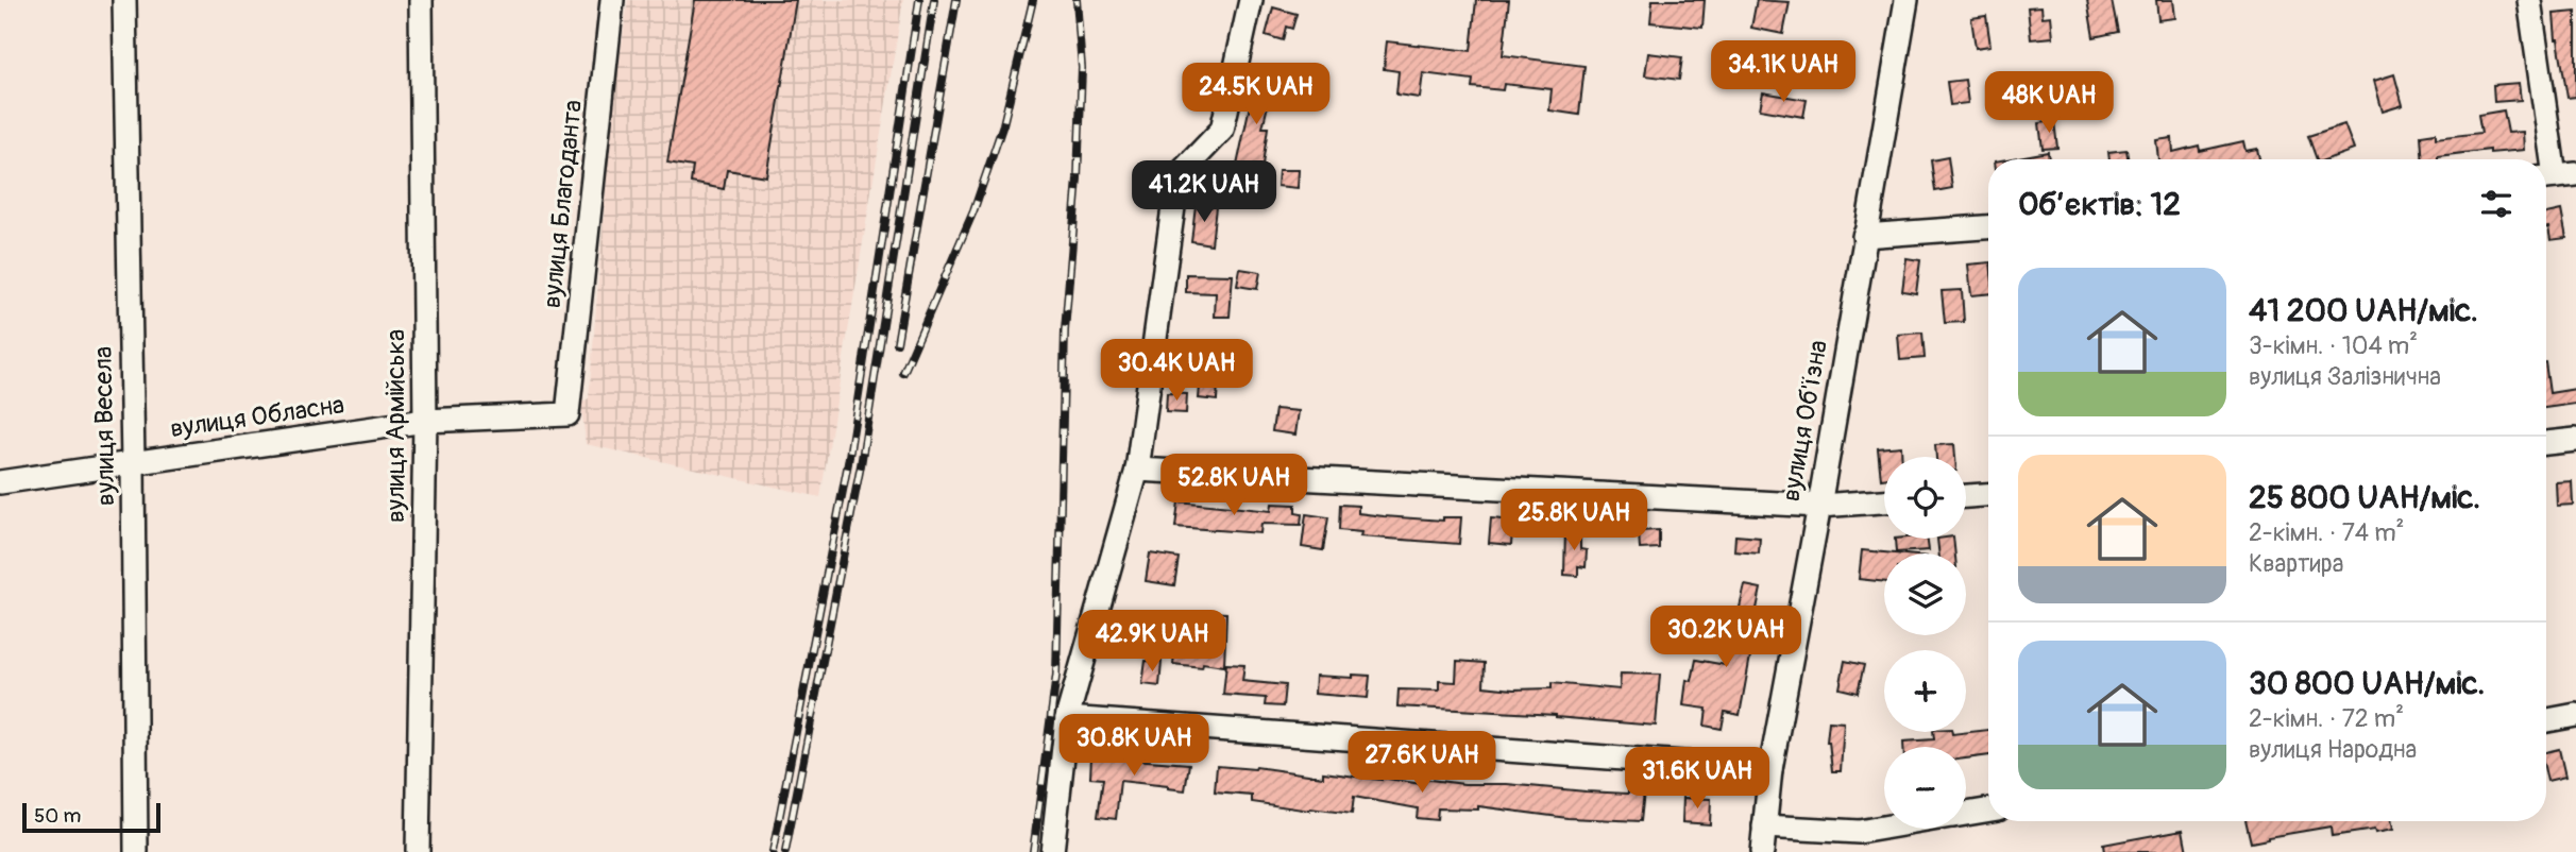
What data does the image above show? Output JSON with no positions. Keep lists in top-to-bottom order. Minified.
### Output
{"streets":{"street":["вулиця Благоданта","вулиця Обласна","вулиця Об'їзна","вулиця Весела","вулиця Армійська"]},"crossings":[["вулиця Благоданта","вулиця Обласна"],["вулиця Обласна","вулиця Весела"],["вулиця Обласна","вулиця Армійська"]],"scale_bar":"50 m","page":{"price":["34.1K UAH","24.5K UAH","48K UAH","41.2K UAH","30.4K UAH","52.8K UAH","25.8K UAH","30.2K UAH","42.9K UAH","30.8K UAH","27.6K UAH","31.6K UAH"],"heading":"Об’єктів: 12","list":[{"name":"41 200 UAH/міс.","note":"3-кімн. · 104 m² · вулиця Залізнична"},{"name":"25 800 UAH/міс.","note":"2-кімн. · 74 m² · Квартира"},{"name":"30 800 UAH/міс.","note":"2-кімн. · 72 m² · вулиця Народна"}],"map_buttons":["+","−"],"scale":"50 m"}}
